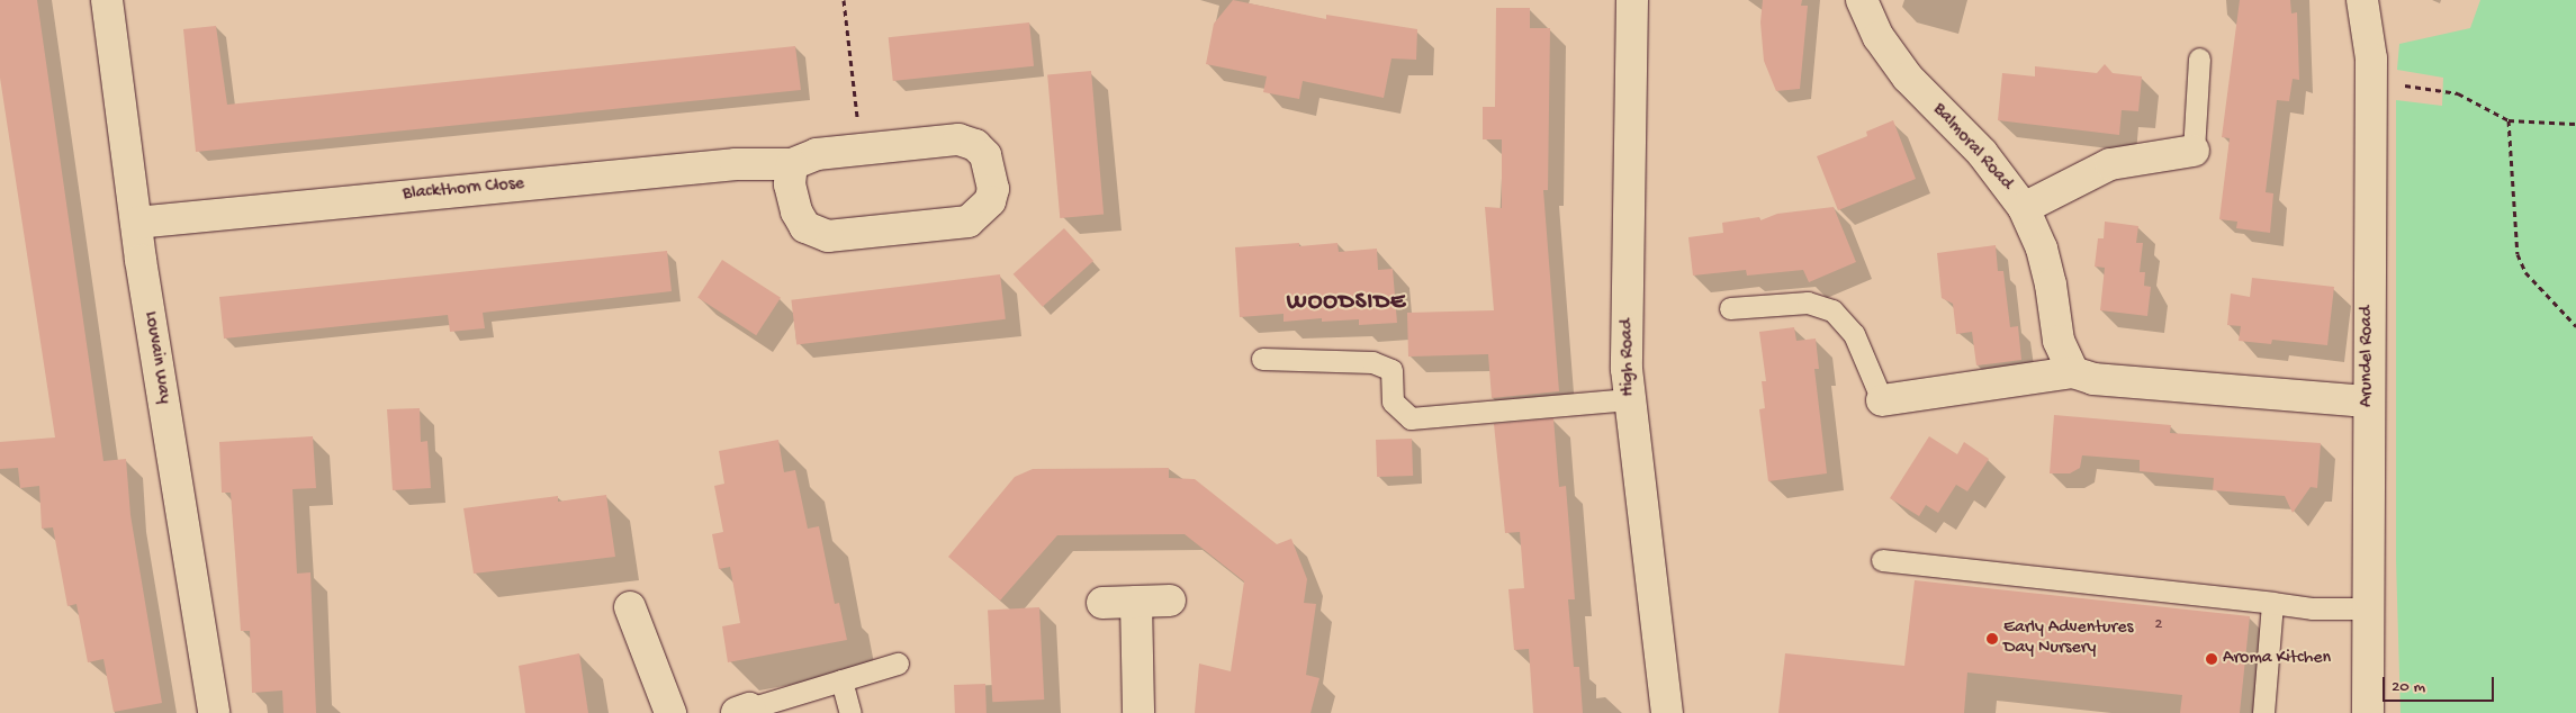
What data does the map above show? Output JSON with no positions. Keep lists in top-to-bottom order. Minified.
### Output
{"streets":{"street":["Balmoral Road","Blackthorn Close","Arundel Road","Louvain Way","High Road"]},"crossings":[["Blackthorn Close","Louvain Way"]],"districts":["WOODSIDE"],"places":["Early Adventures Day Nursery","Aroma Kitchen"],"house_numbers":["2"],"scale_bar":"20 m"}
